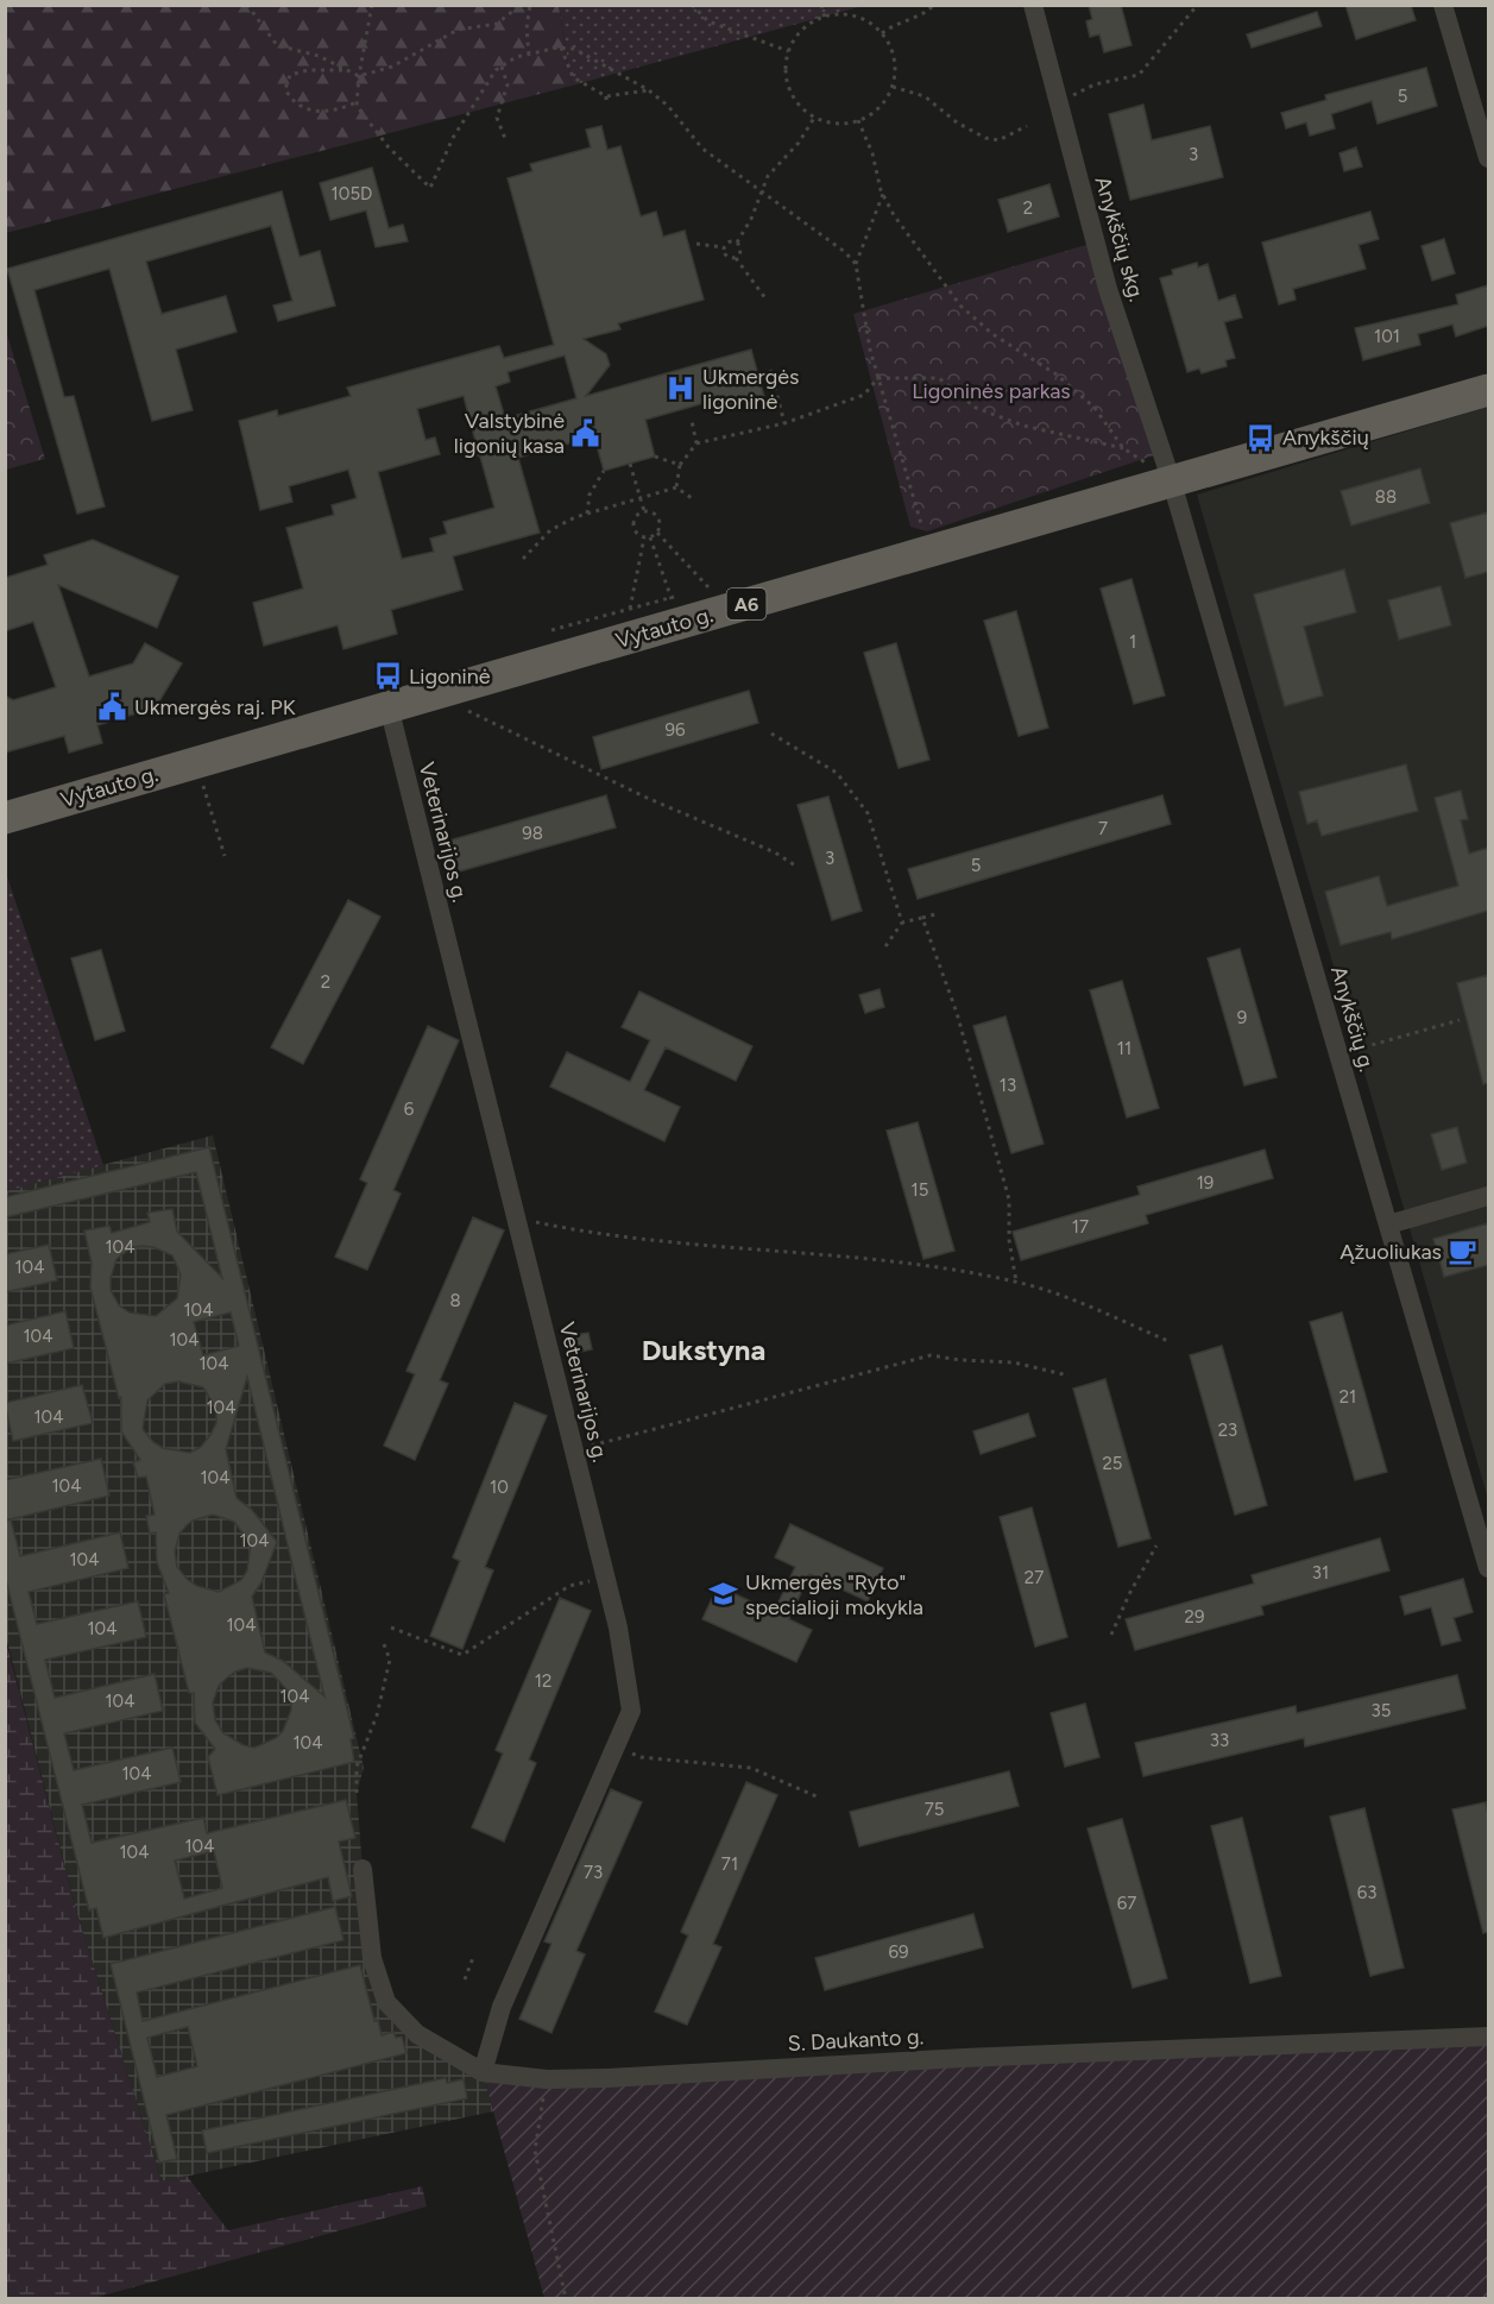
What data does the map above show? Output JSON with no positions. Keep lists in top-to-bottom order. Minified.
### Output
{"streets":{"main road":["A6","Vytauto g."],"street":["Anykščių skg.","Veterinarijos g.","Anykščių g.","S. Daukanto g."]},"crossings":[["Anykščių skg.","Vytauto g."],["Anykščių skg.","Anykščių g."],["Vytauto g.","Veterinarijos g."],["Vytauto g.","Anykščių g."],["Veterinarijos g.","S. Daukanto g."]],"districts":["Dukstyna"],"parks":["Ligoninės parkas"],"places":{"hospital":["Ukmergės ligoninė"],"public building":["Valstybinė ligonių kasa","Ukmergės raj. PK"],"bus stop":["Anykščių","Ligoninė"],"cafe":["Ąžuoliukas"],"school or university":["Ukmergės \"Ryto\" specialioji mokykla"]},"house_numbers":["5","3","105D","2","101","88","1","96","7","98","3","5","2","9","11","13","6","19","15","17","104","104","8","104","104","104","104","21","104","104","23","25","104","104","10","104","104","31","27","29","104","104","12","104","104","35","33","104","104","75","104","104","71","73","63","67","69"]}
